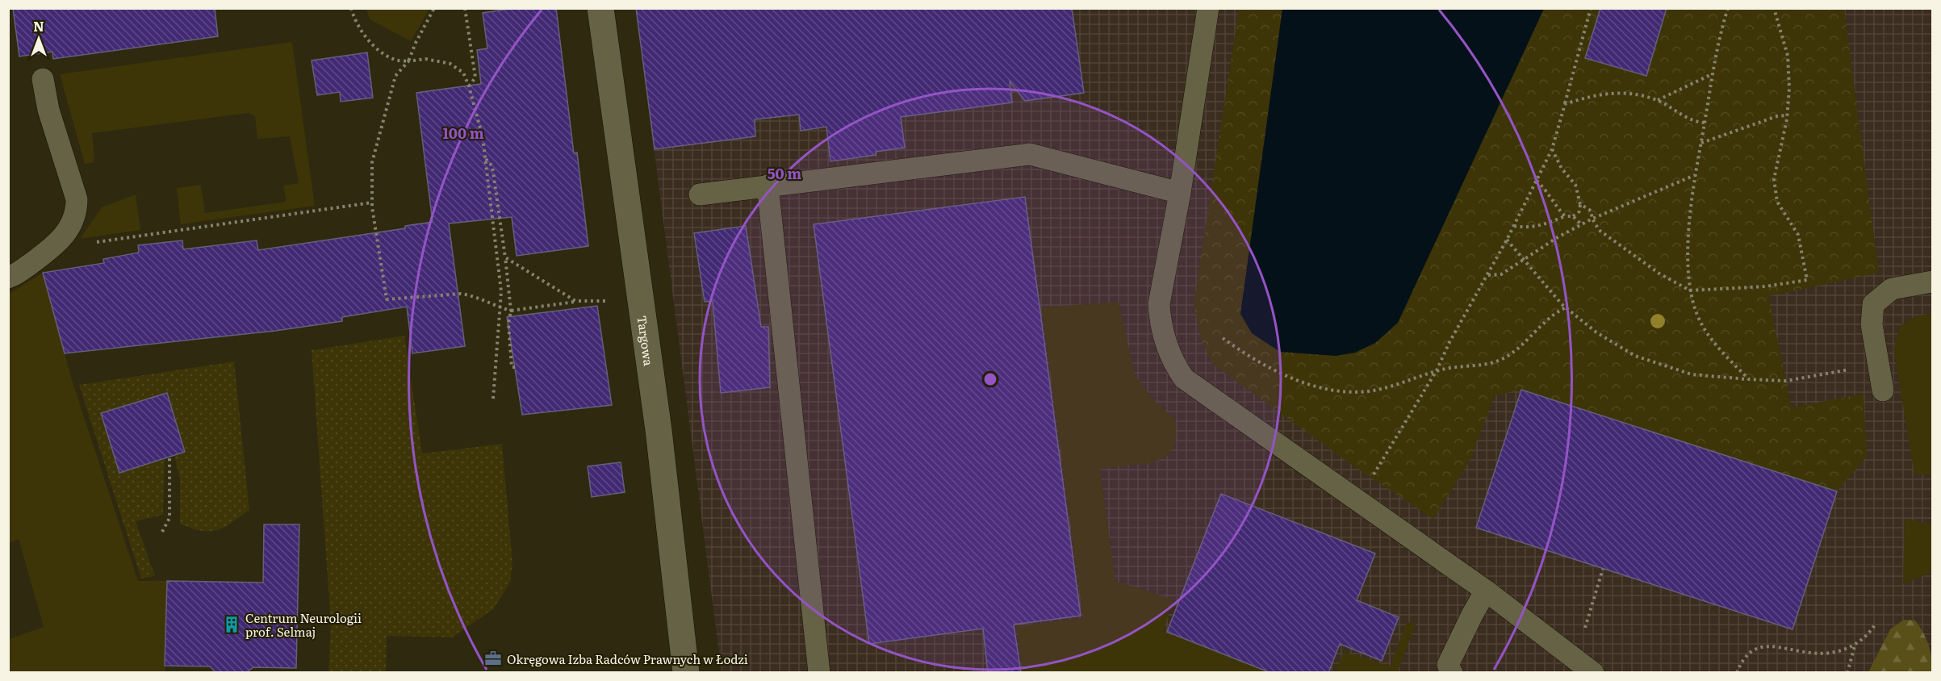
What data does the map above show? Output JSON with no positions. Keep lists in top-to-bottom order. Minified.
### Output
{"streets":{"street":["Targowa"]},"places":{"building":["Centrum Neurologii prof. Selmaj"],"office":["Okręgowa Izba Radców Prawnych w Łodzi"]},"north":"top","rings":["100 m","50 m"]}
